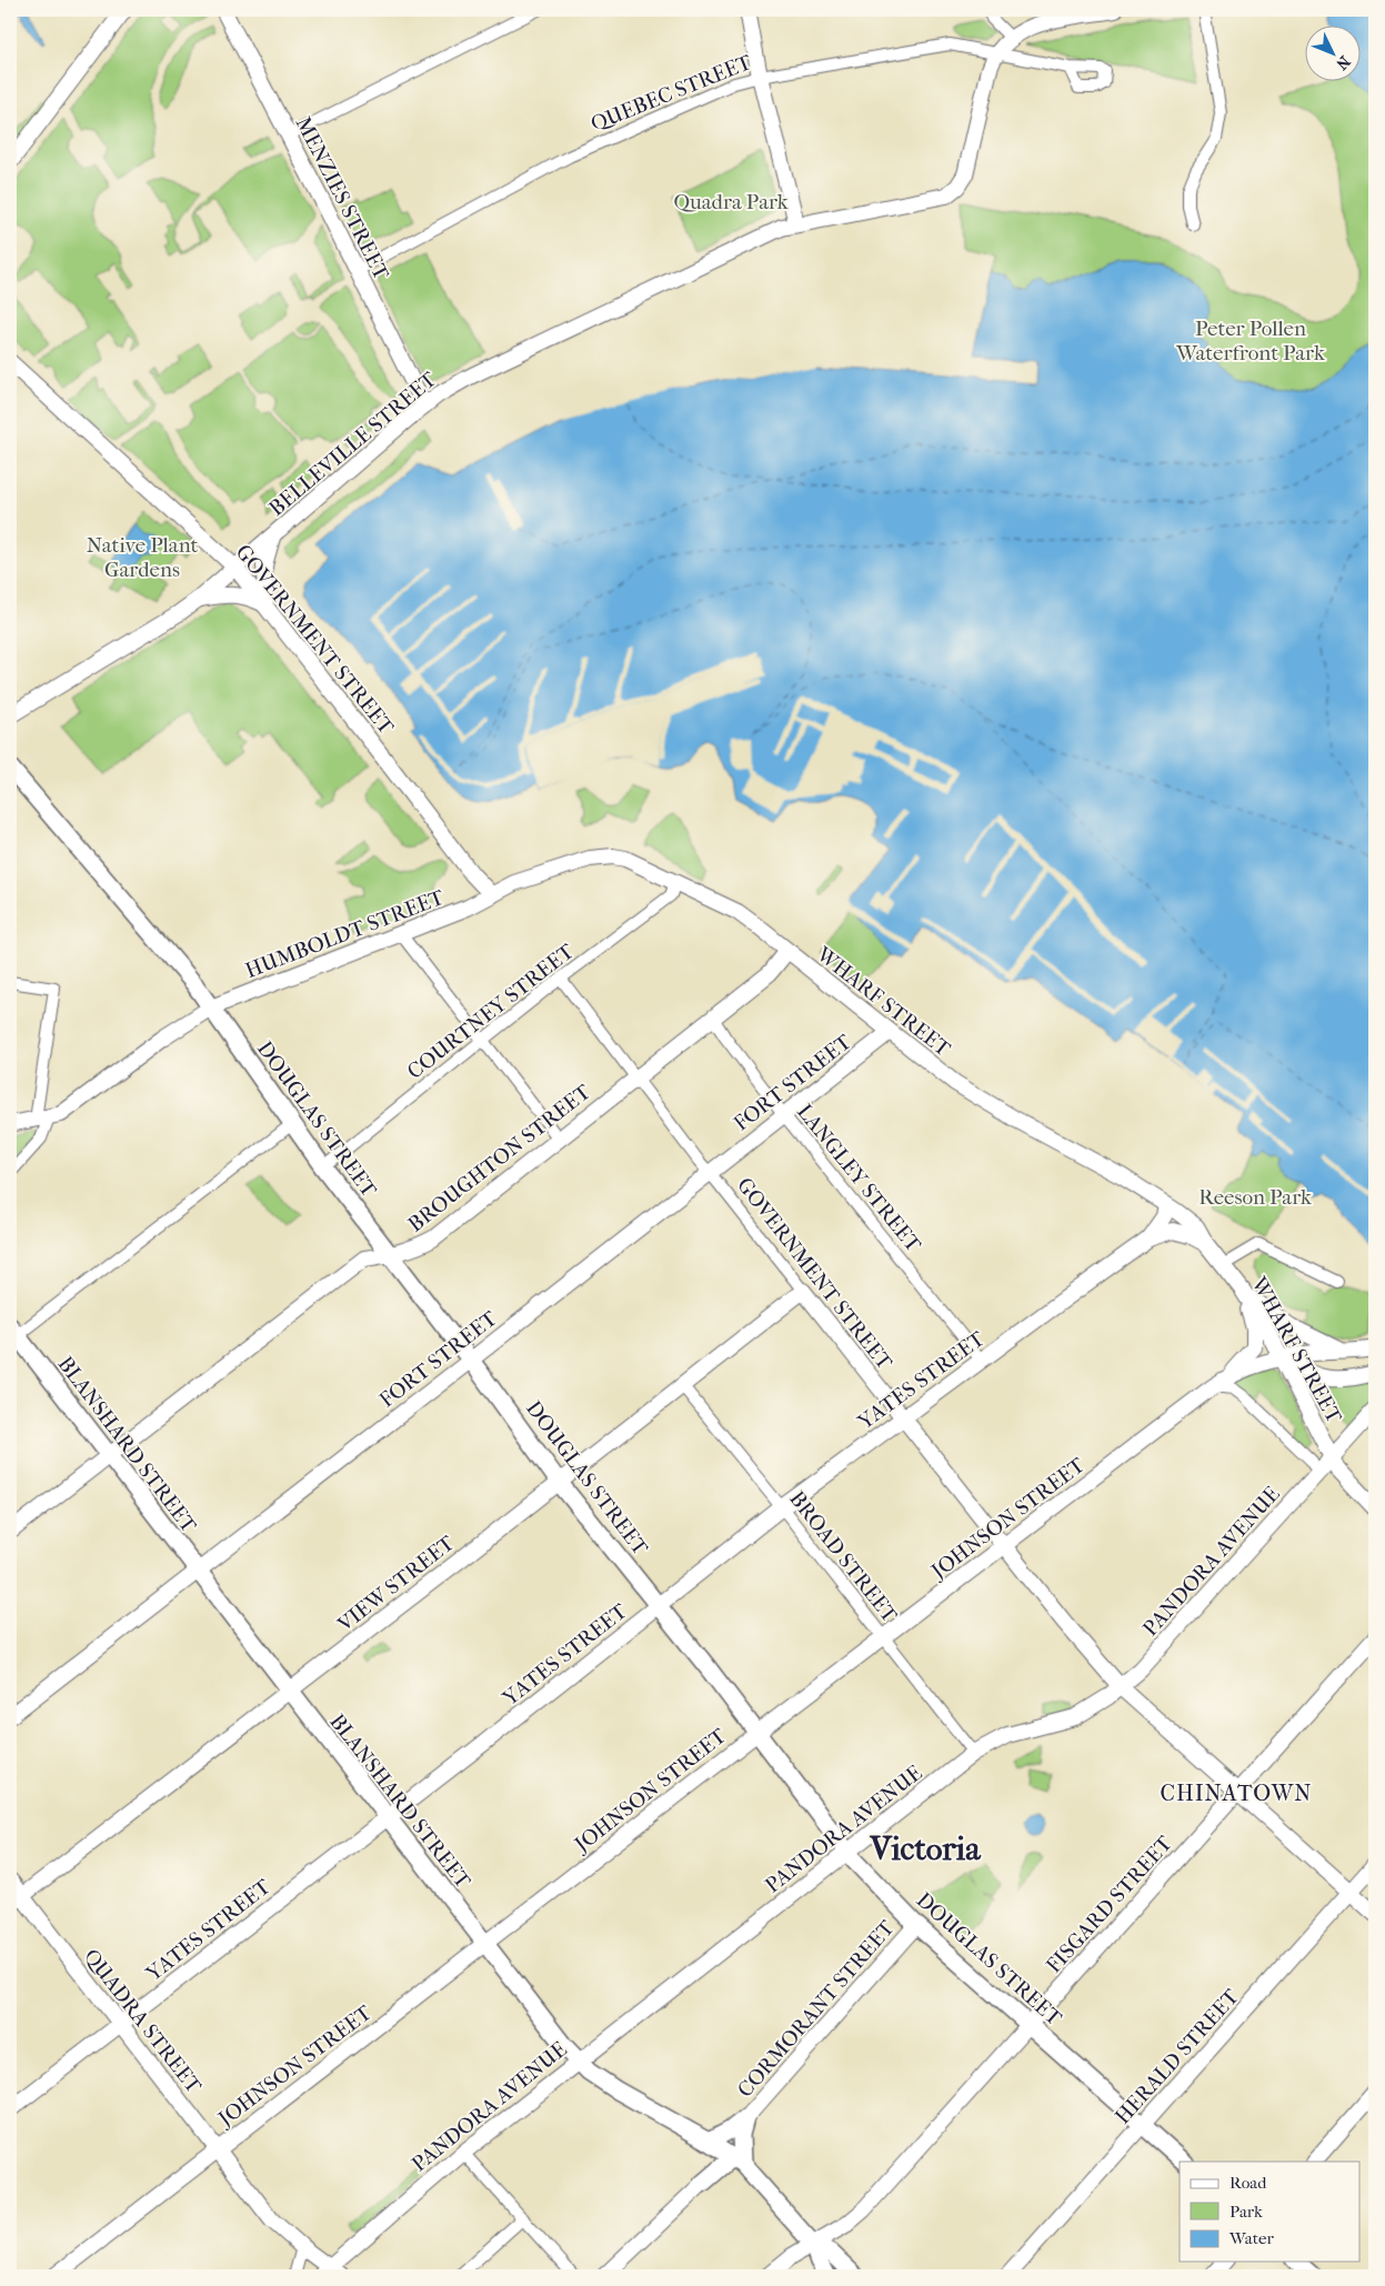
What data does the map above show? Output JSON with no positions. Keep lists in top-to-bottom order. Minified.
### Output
{"streets":{"main road":["MENZIES STREET","BELLEVILLE STREET","GOVERNMENT STREET","HUMBOLDT STREET","WHARF STREET","FORT STREET","DOUGLAS STREET","BROUGHTON STREET","YATES STREET","BLANSHARD STREET","JOHNSON STREET","PANDORA AVENUE","VIEW STREET","FISGARD STREET","CORMORANT STREET","QUADRA STREET","HERALD STREET"],"street":["QUEBEC STREET","COURTNEY STREET","LANGLEY STREET","BROAD STREET"]},"crossings":[["QUEBEC STREET","MENZIES STREET"],["QUEBEC STREET","BELLEVILLE STREET"],["MENZIES STREET","BELLEVILLE STREET"],["BELLEVILLE STREET","GOVERNMENT STREET"],["GOVERNMENT STREET","HUMBOLDT STREET"],["GOVERNMENT STREET","WHARF STREET"],["GOVERNMENT STREET","COURTNEY STREET"],["GOVERNMENT STREET","FORT STREET"],["GOVERNMENT STREET","BROUGHTON STREET"],["GOVERNMENT STREET","YATES STREET"],["GOVERNMENT STREET","JOHNSON STREET"],["GOVERNMENT STREET","PANDORA AVENUE"],["GOVERNMENT STREET","VIEW STREET"],["GOVERNMENT STREET","FISGARD STREET"],["GOVERNMENT STREET","HERALD STREET"],["HUMBOLDT STREET","WHARF STREET"],["HUMBOLDT STREET","DOUGLAS STREET"],["WHARF STREET","COURTNEY STREET"],["WHARF STREET","FORT STREET"],["WHARF STREET","BROUGHTON STREET"],["WHARF STREET","YATES STREET"],["WHARF STREET","JOHNSON STREET"],["WHARF STREET","PANDORA AVENUE"],["COURTNEY STREET","DOUGLAS STREET"],["FORT STREET","DOUGLAS STREET"],["FORT STREET","LANGLEY STREET"],["FORT STREET","BLANSHARD STREET"],["DOUGLAS STREET","BROUGHTON STREET"],["DOUGLAS STREET","YATES STREET"],["DOUGLAS STREET","JOHNSON STREET"],["DOUGLAS STREET","PANDORA AVENUE"],["DOUGLAS STREET","VIEW STREET"],["DOUGLAS STREET","FISGARD STREET"],["DOUGLAS STREET","CORMORANT STREET"],["DOUGLAS STREET","HERALD STREET"],["BROUGHTON STREET","LANGLEY STREET"],["BROUGHTON STREET","BLANSHARD STREET"],["LANGLEY STREET","YATES STREET"],["YATES STREET","BLANSHARD STREET"],["YATES STREET","BROAD STREET"],["YATES STREET","QUADRA STREET"],["BLANSHARD STREET","JOHNSON STREET"],["BLANSHARD STREET","PANDORA AVENUE"],["BLANSHARD STREET","VIEW STREET"],["BLANSHARD STREET","FISGARD STREET"],["JOHNSON STREET","BROAD STREET"],["JOHNSON STREET","QUADRA STREET"],["BROAD STREET","PANDORA AVENUE"],["BROAD STREET","VIEW STREET"],["PANDORA AVENUE","QUADRA STREET"],["VIEW STREET","QUADRA STREET"]],"districts":["CHINATOWN","Victoria"],"parks":["Quadra Park","Peter Pollen Waterfront Park","Native Plant Gardens","Reeson Park"],"legend":["Road","Park","Water"],"north":"bottom right"}
